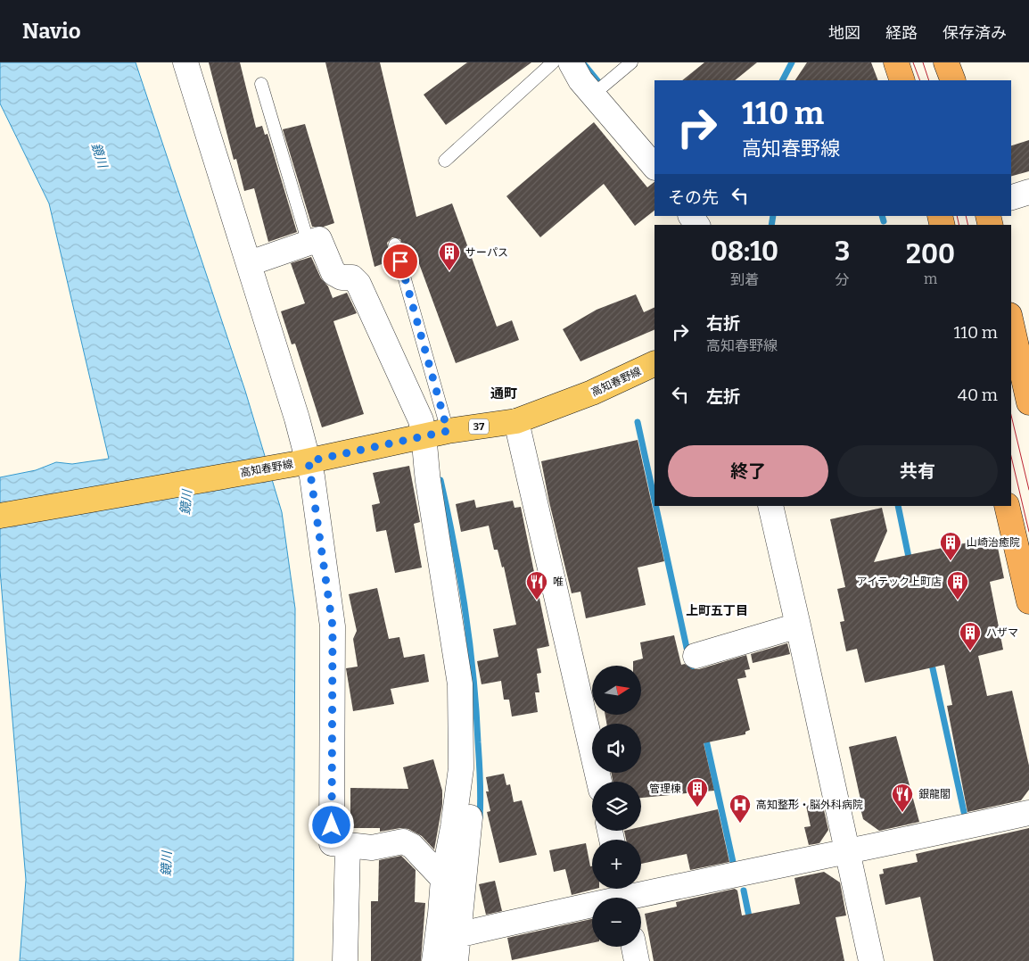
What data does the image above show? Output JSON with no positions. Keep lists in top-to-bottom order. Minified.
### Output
{"streets":{"main road":["高知春野線","37"]},"districts":["通町","上町五丁目"],"water":["鏡川"],"places":{"building":["サーパス","山崎治癒院","アイテック上町店","ハザマ","管理棟"],"restaurant":["唯","銀龍閣"],"hospital":["高知整形・脳外科病院"]},"north":"right","page":{"header":"Navio","nav":["地図","経路","保存済み"],"turn":["110 m","高知春野線"],"then":"その先","eta":["08:10","到着","3","分","200","m"],"list":[{"name":"右折","note":"高知春野線","value":"110 m"},{"name":"左折","value":"40 m"}],"buttons":["終了","共有"],"map_buttons":["+","−"]}}
